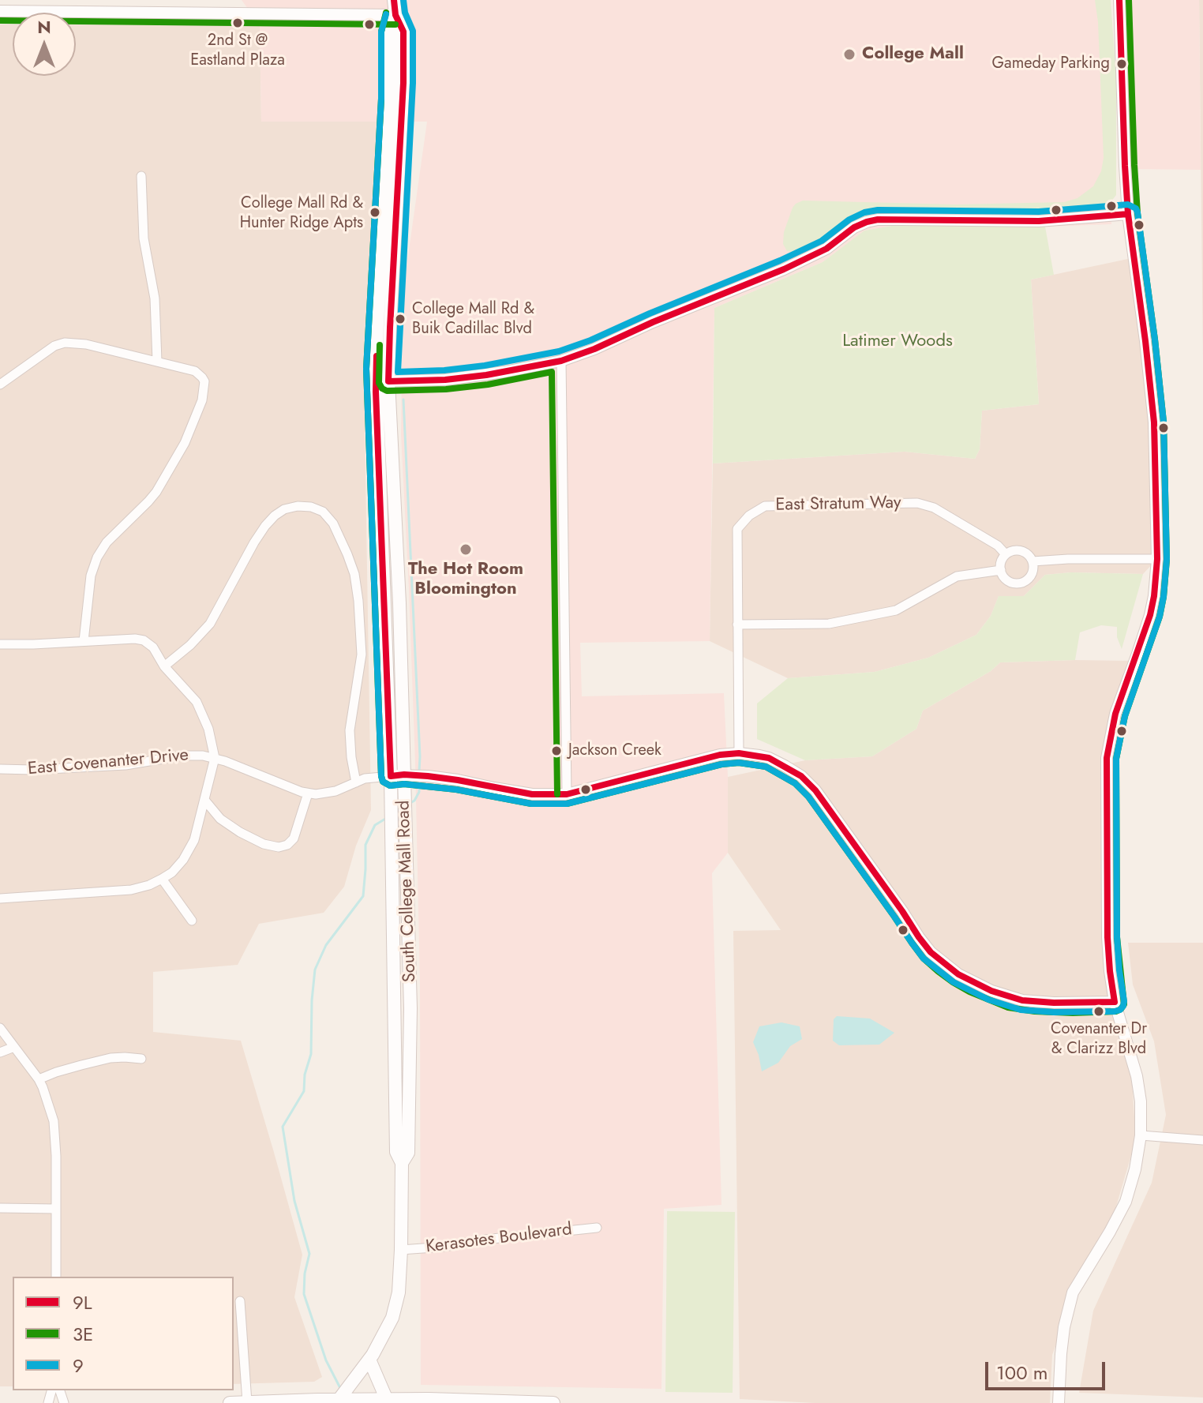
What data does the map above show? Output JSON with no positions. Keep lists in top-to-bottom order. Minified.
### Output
{"streets":{"main road":["South College Mall Road"],"street":["East Stratum Way","East Covenanter Drive","Kerasotes Boulevard"]},"crossings":[["East Stratum Way","East Covenanter Drive"],["East Covenanter Drive","South College Mall Road"],["South College Mall Road","Kerasotes Boulevard"]],"parks":["Latimer Woods"],"places":["2nd St @ Eastland Plaza","College Mall","Gameday Parking","College Mall Rd & Hunter Ridge Apts","College Mall Rd & Buik Cadillac Blvd","The Hot Room Bloomington","Jackson Creek","Covenanter Dr & Clarizz Blvd"],"lines":["transit line 9L","transit line 3E","transit line 9"],"legend":["9L","3E","9"],"scale_bar":"100 m","north":"top"}
